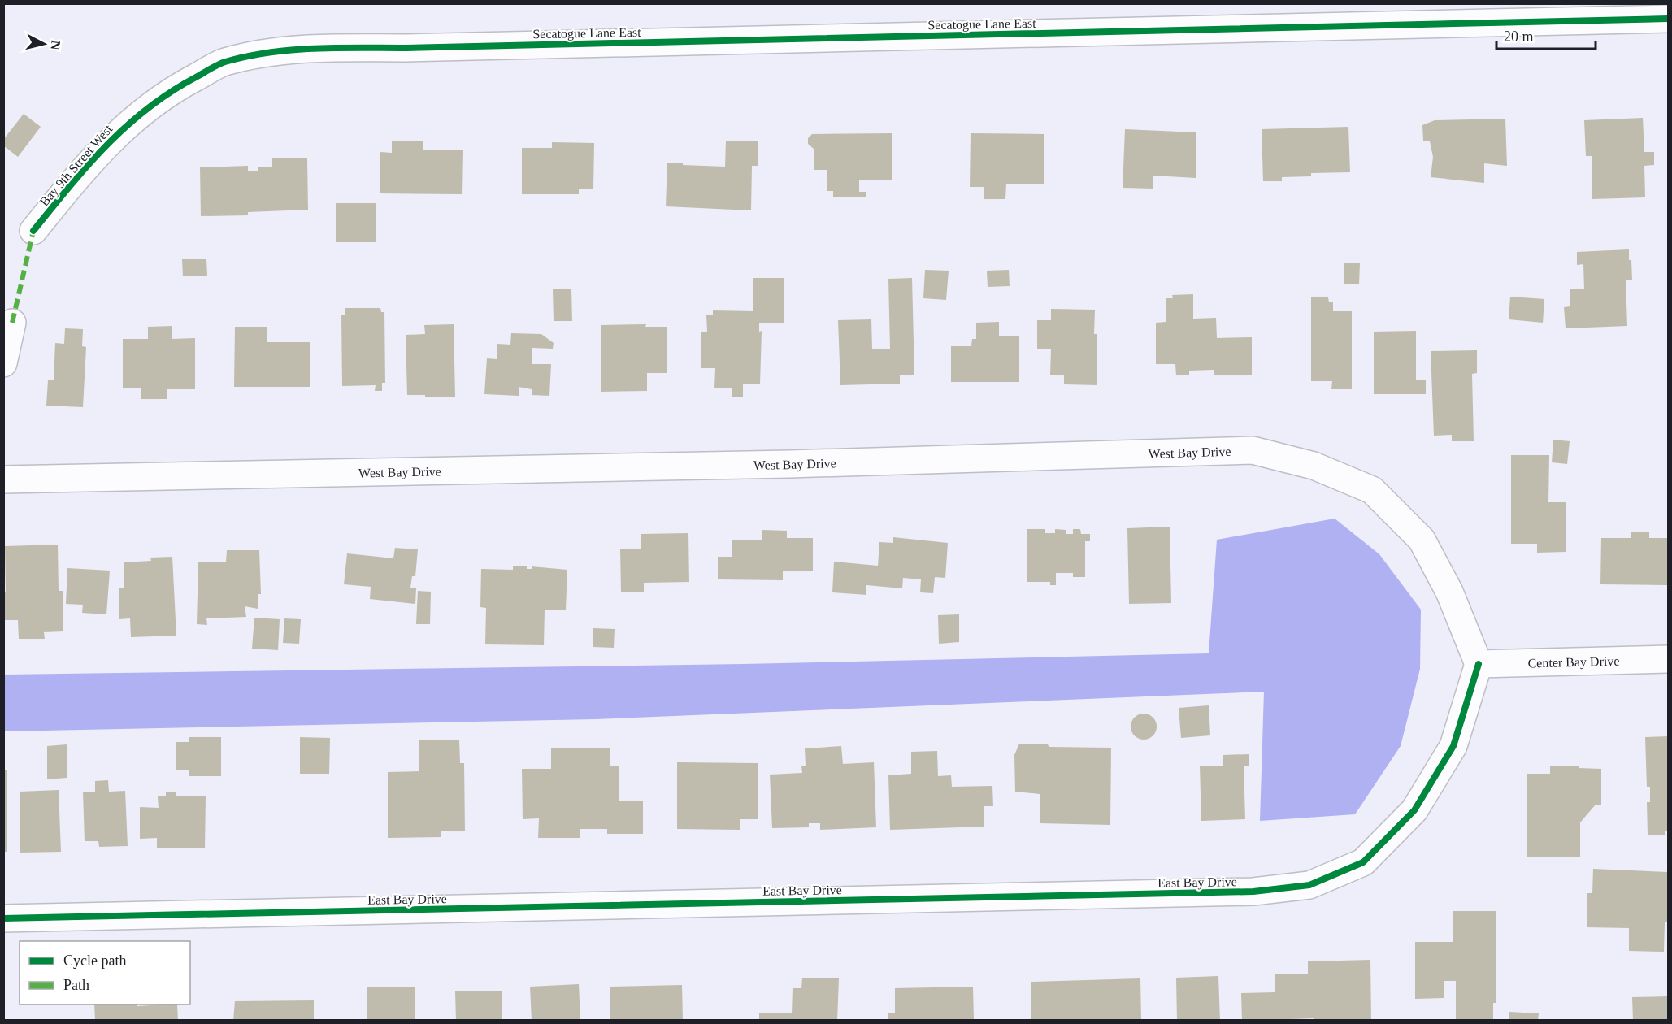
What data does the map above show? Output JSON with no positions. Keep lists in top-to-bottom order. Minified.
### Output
{"streets":{"street":["Secatogue Lane East","Bay 9th Street West","West Bay Drive","Center Bay Drive","East Bay Drive"]},"crossings":[["Secatogue Lane East","Bay 9th Street West"],["West Bay Drive","Center Bay Drive"],["West Bay Drive","East Bay Drive"],["Center Bay Drive","East Bay Drive"]],"legend":["Cycle path","Path"],"scale_bar":"20 m","north":"right"}
